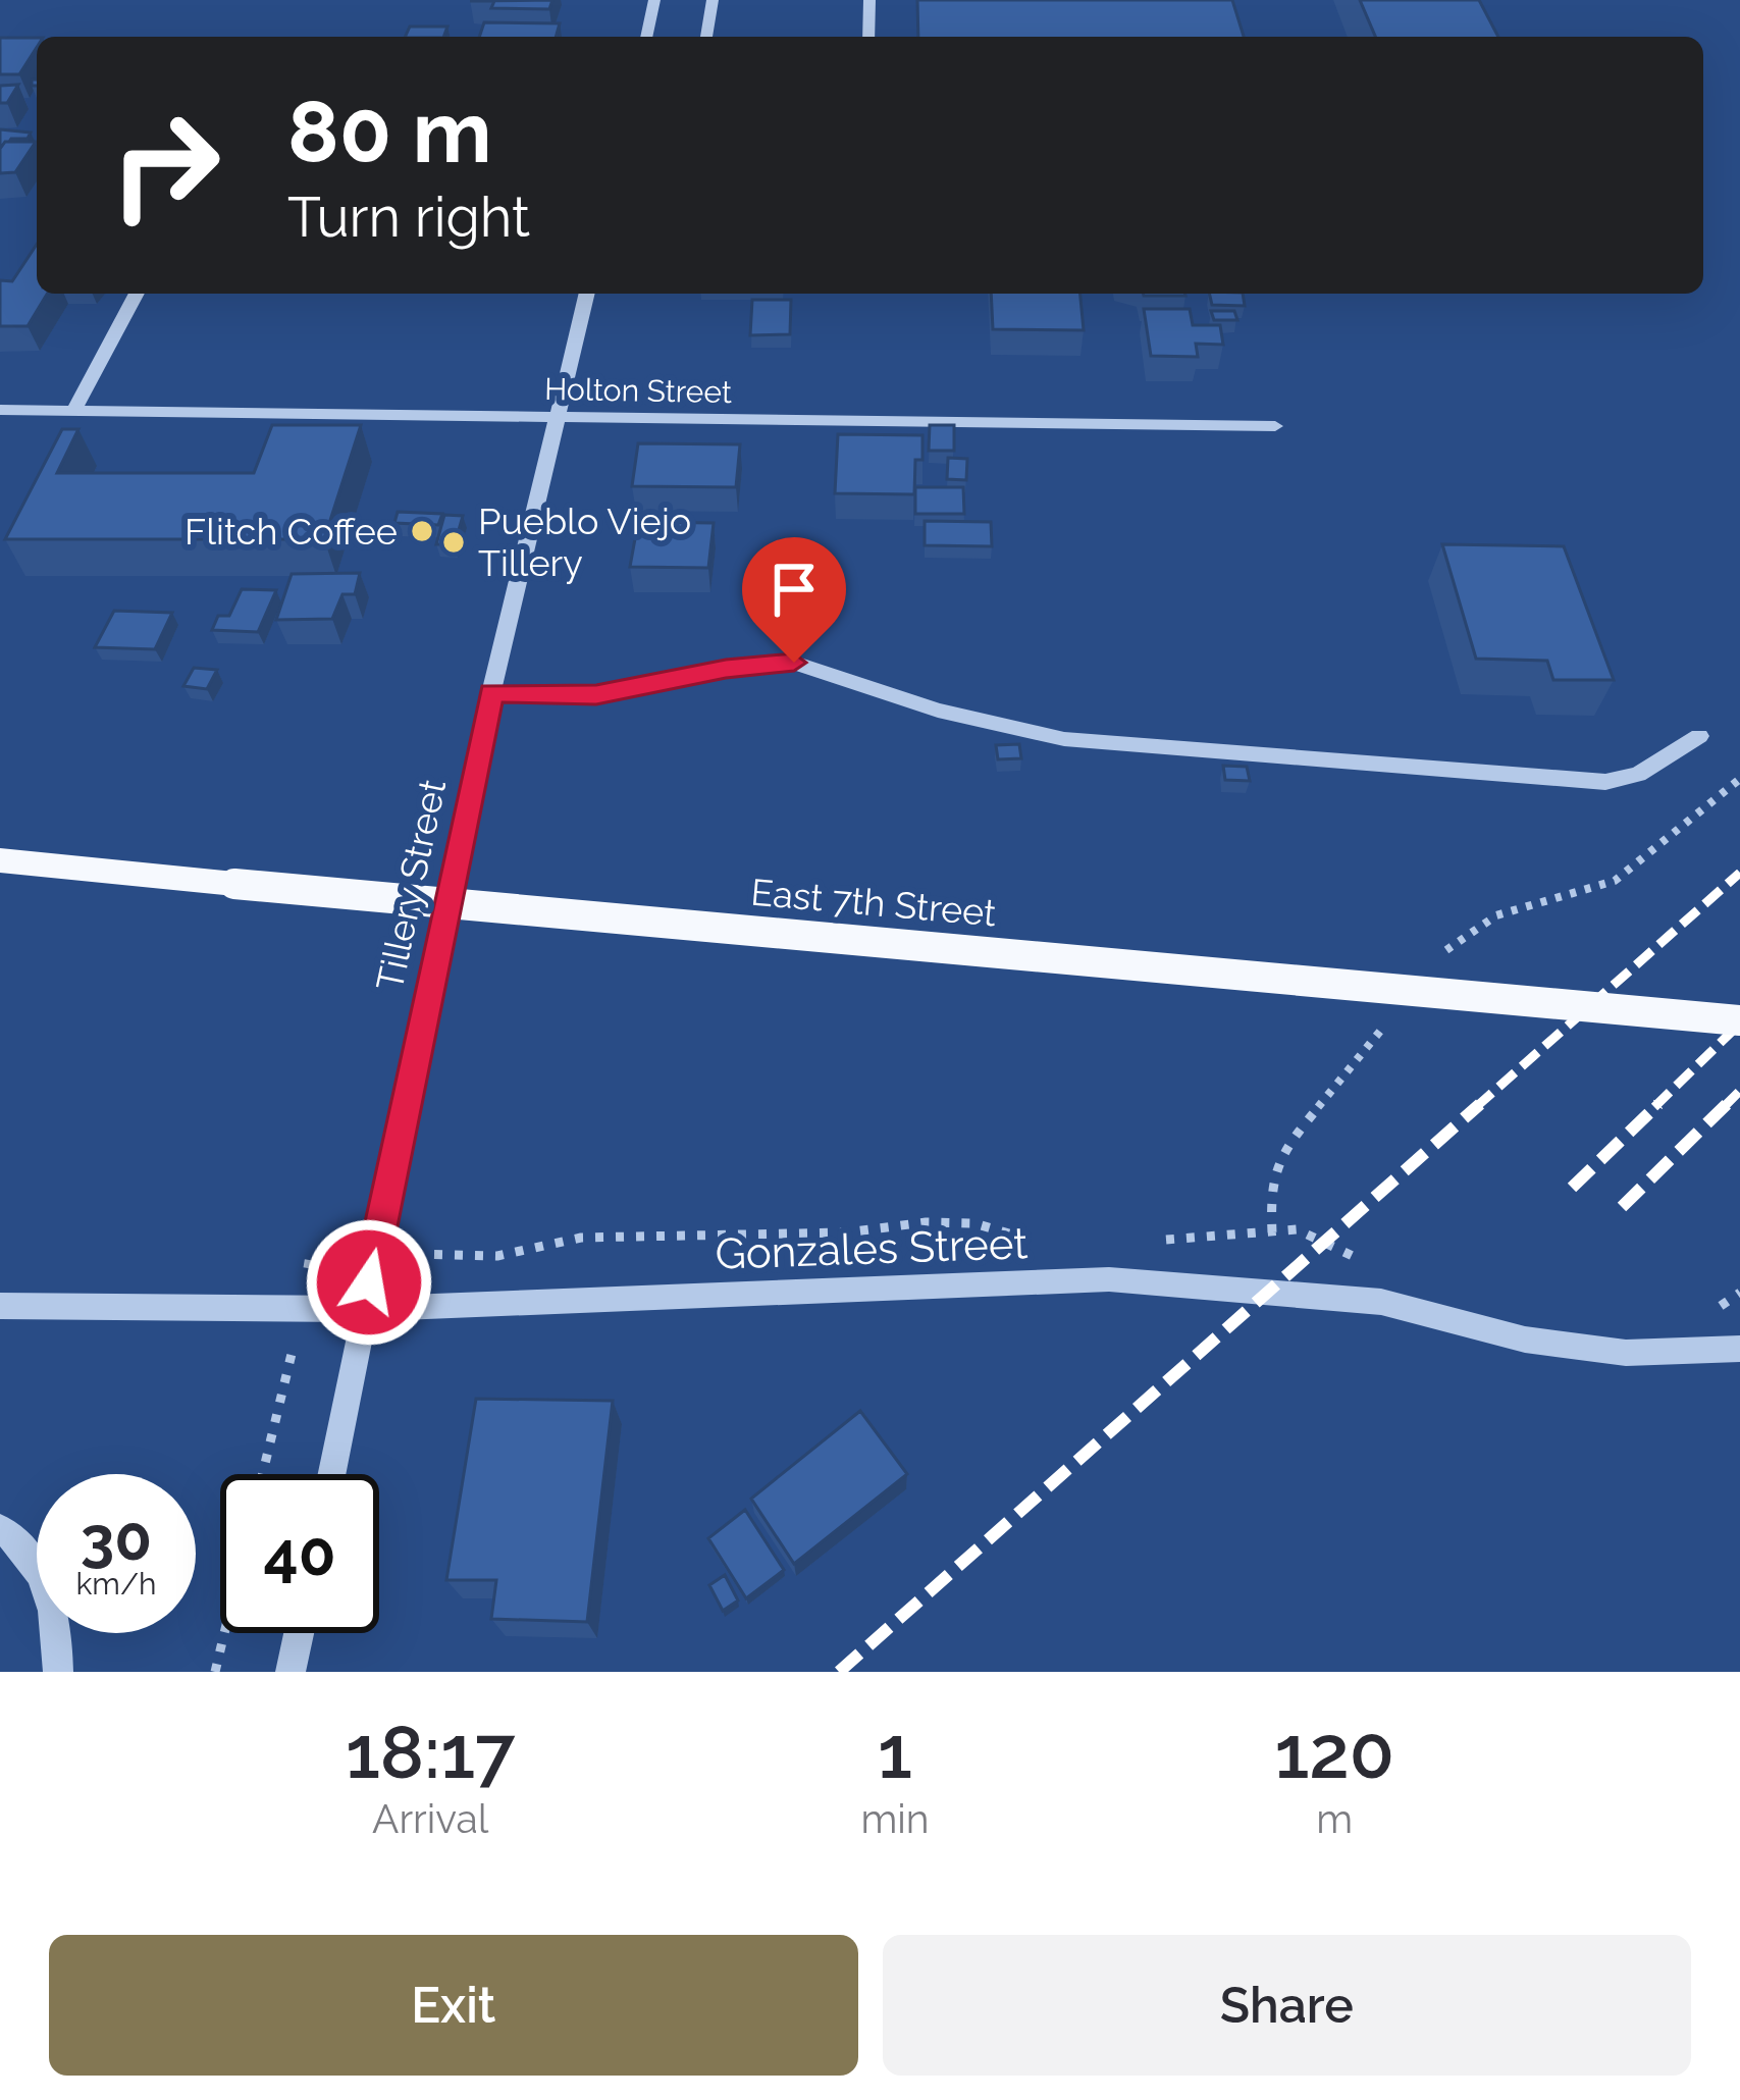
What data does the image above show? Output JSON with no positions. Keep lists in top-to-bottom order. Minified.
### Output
{"streets":{"main road":["East 7th Street"],"street":["Holton Street","Tillery Street","Gonzales Street"]},"crossings":[["Holton Street","Tillery Street"],["Tillery Street","Gonzales Street"]],"places":["Flitch Coffee","Pueblo Viejo Tillery"],"page":{"turn":["80 m","Turn right"],"speed":"30 km/h","limit":"40","eta":["18:17","Arrival","1","min","120","m"],"buttons":["Exit","Share"]}}
